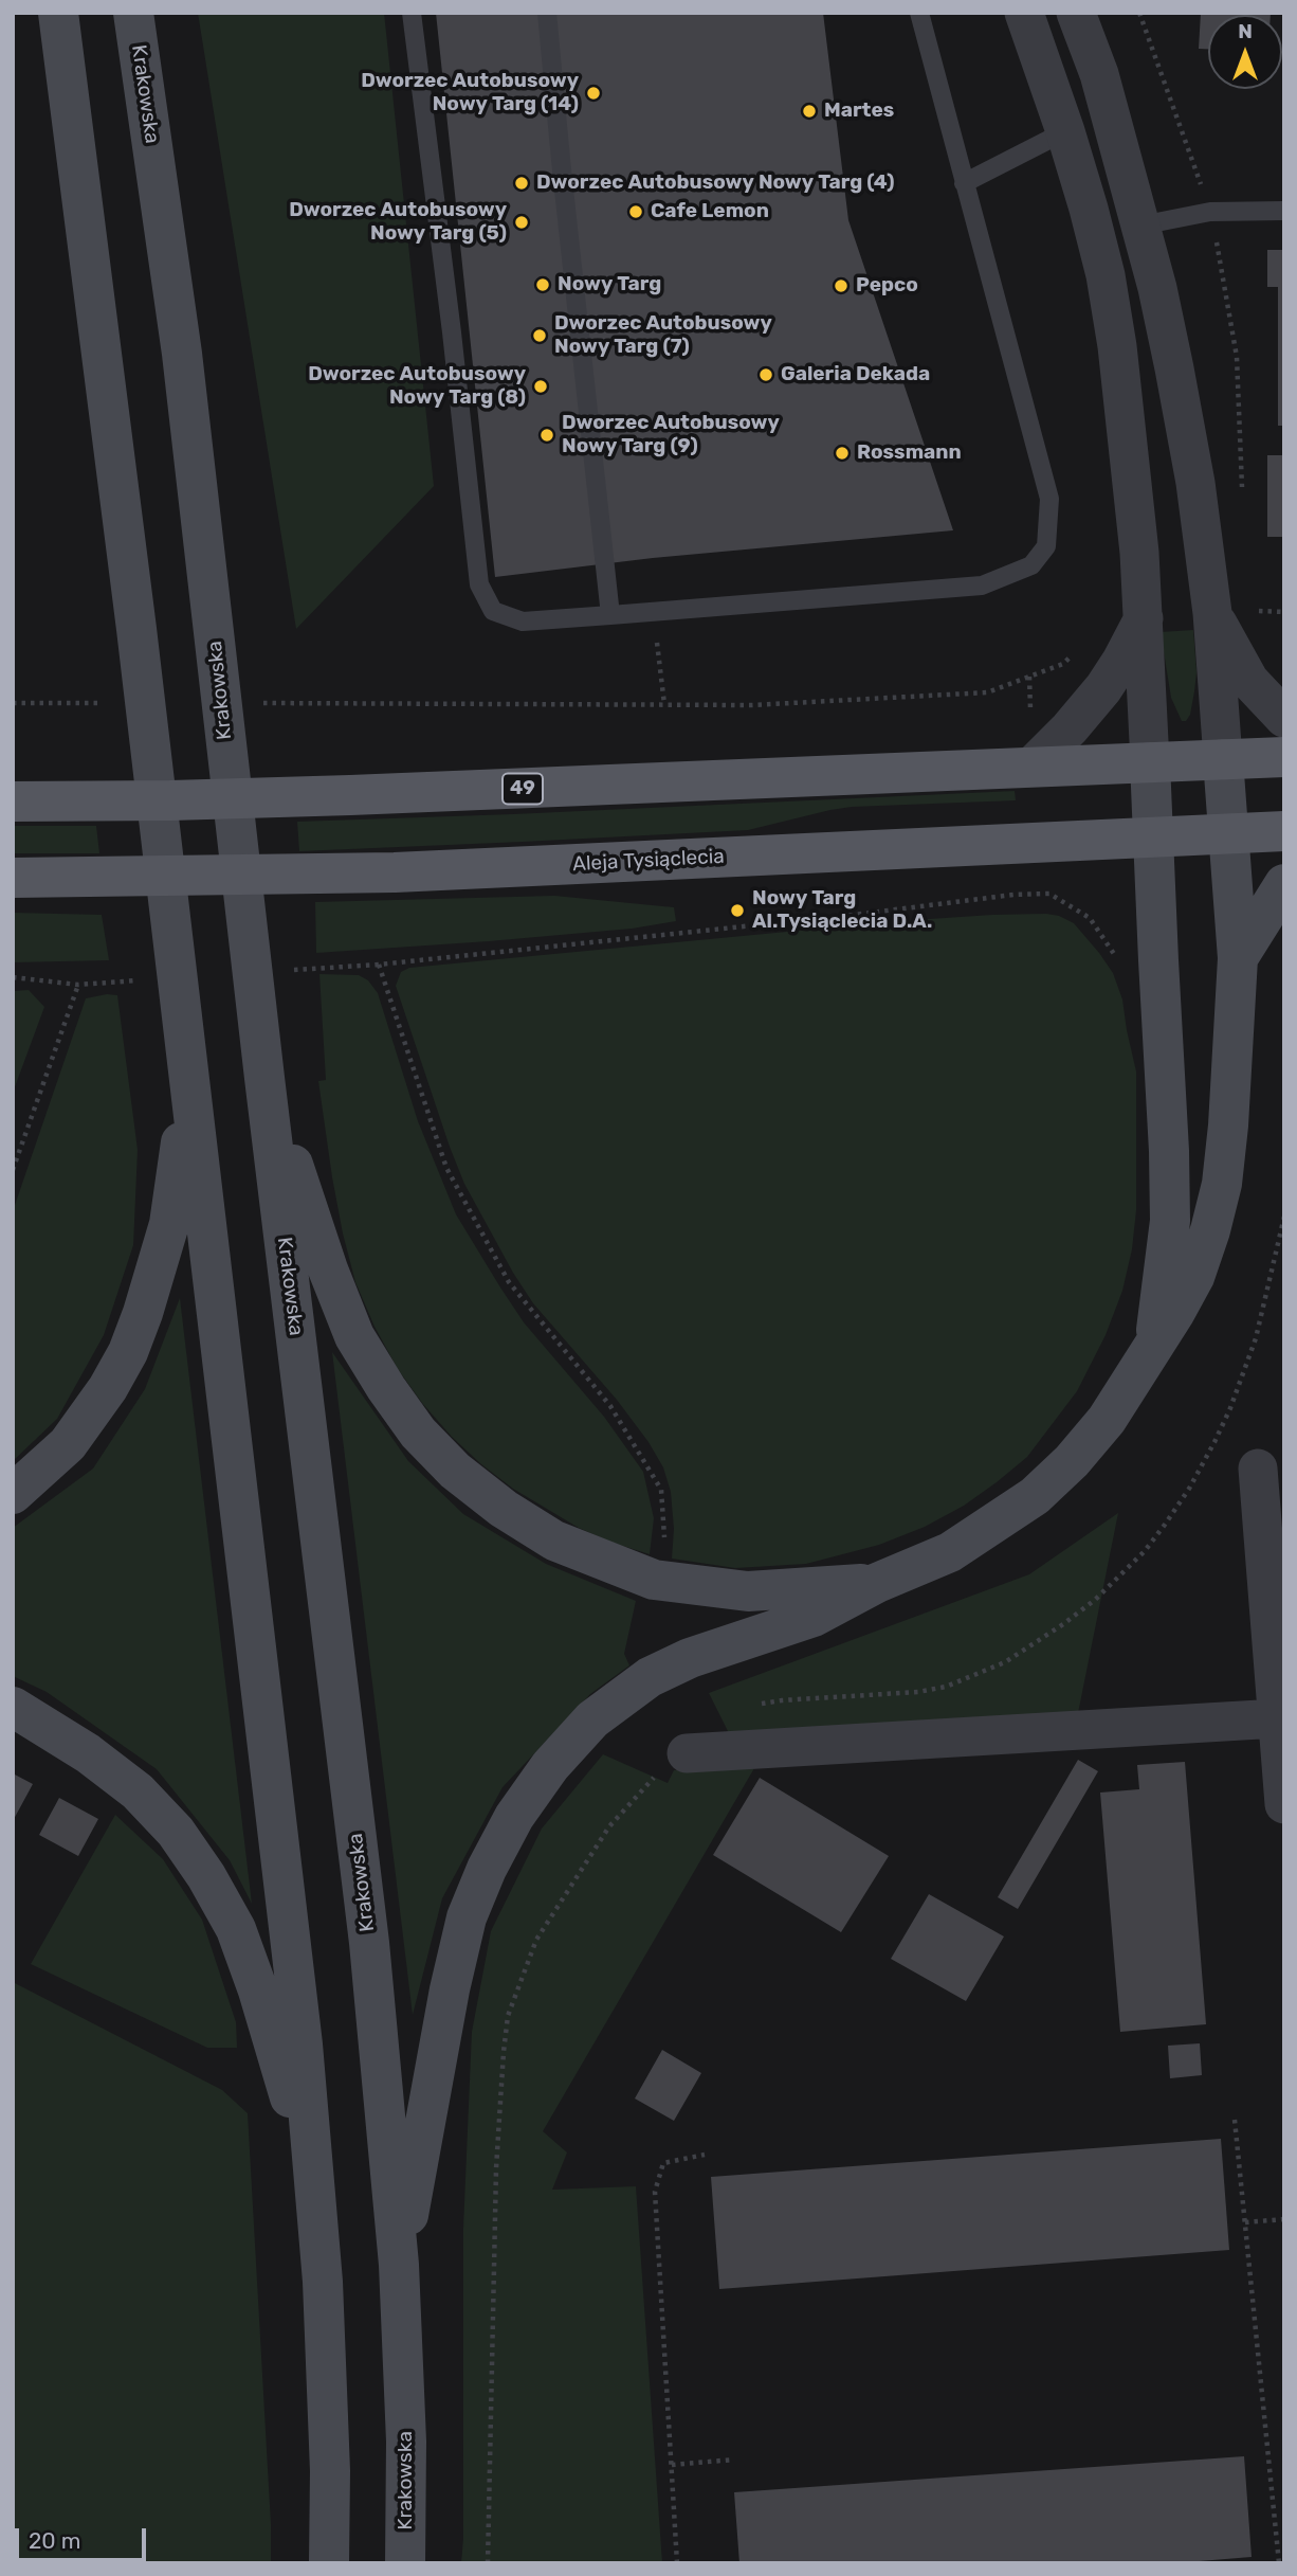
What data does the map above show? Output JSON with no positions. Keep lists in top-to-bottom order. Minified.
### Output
{"streets":{"main road":["Krakowska","49","Aleja Tysiąclecia"]},"places":["Dworzec Autobusowy Nowy Targ (14)","Martes","Dworzec Autobusowy Nowy Targ (4)","Cafe Lemon","Dworzec Autobusowy Nowy Targ (5)","Nowy Targ","Pepco","Dworzec Autobusowy Nowy Targ (7)","Galeria Dekada","Dworzec Autobusowy Nowy Targ (8)","Dworzec Autobusowy Nowy Targ (9)","Rossmann","Nowy Targ Al.Tysiąclecia D.A."],"scale_bar":"20 m","north":"top"}
